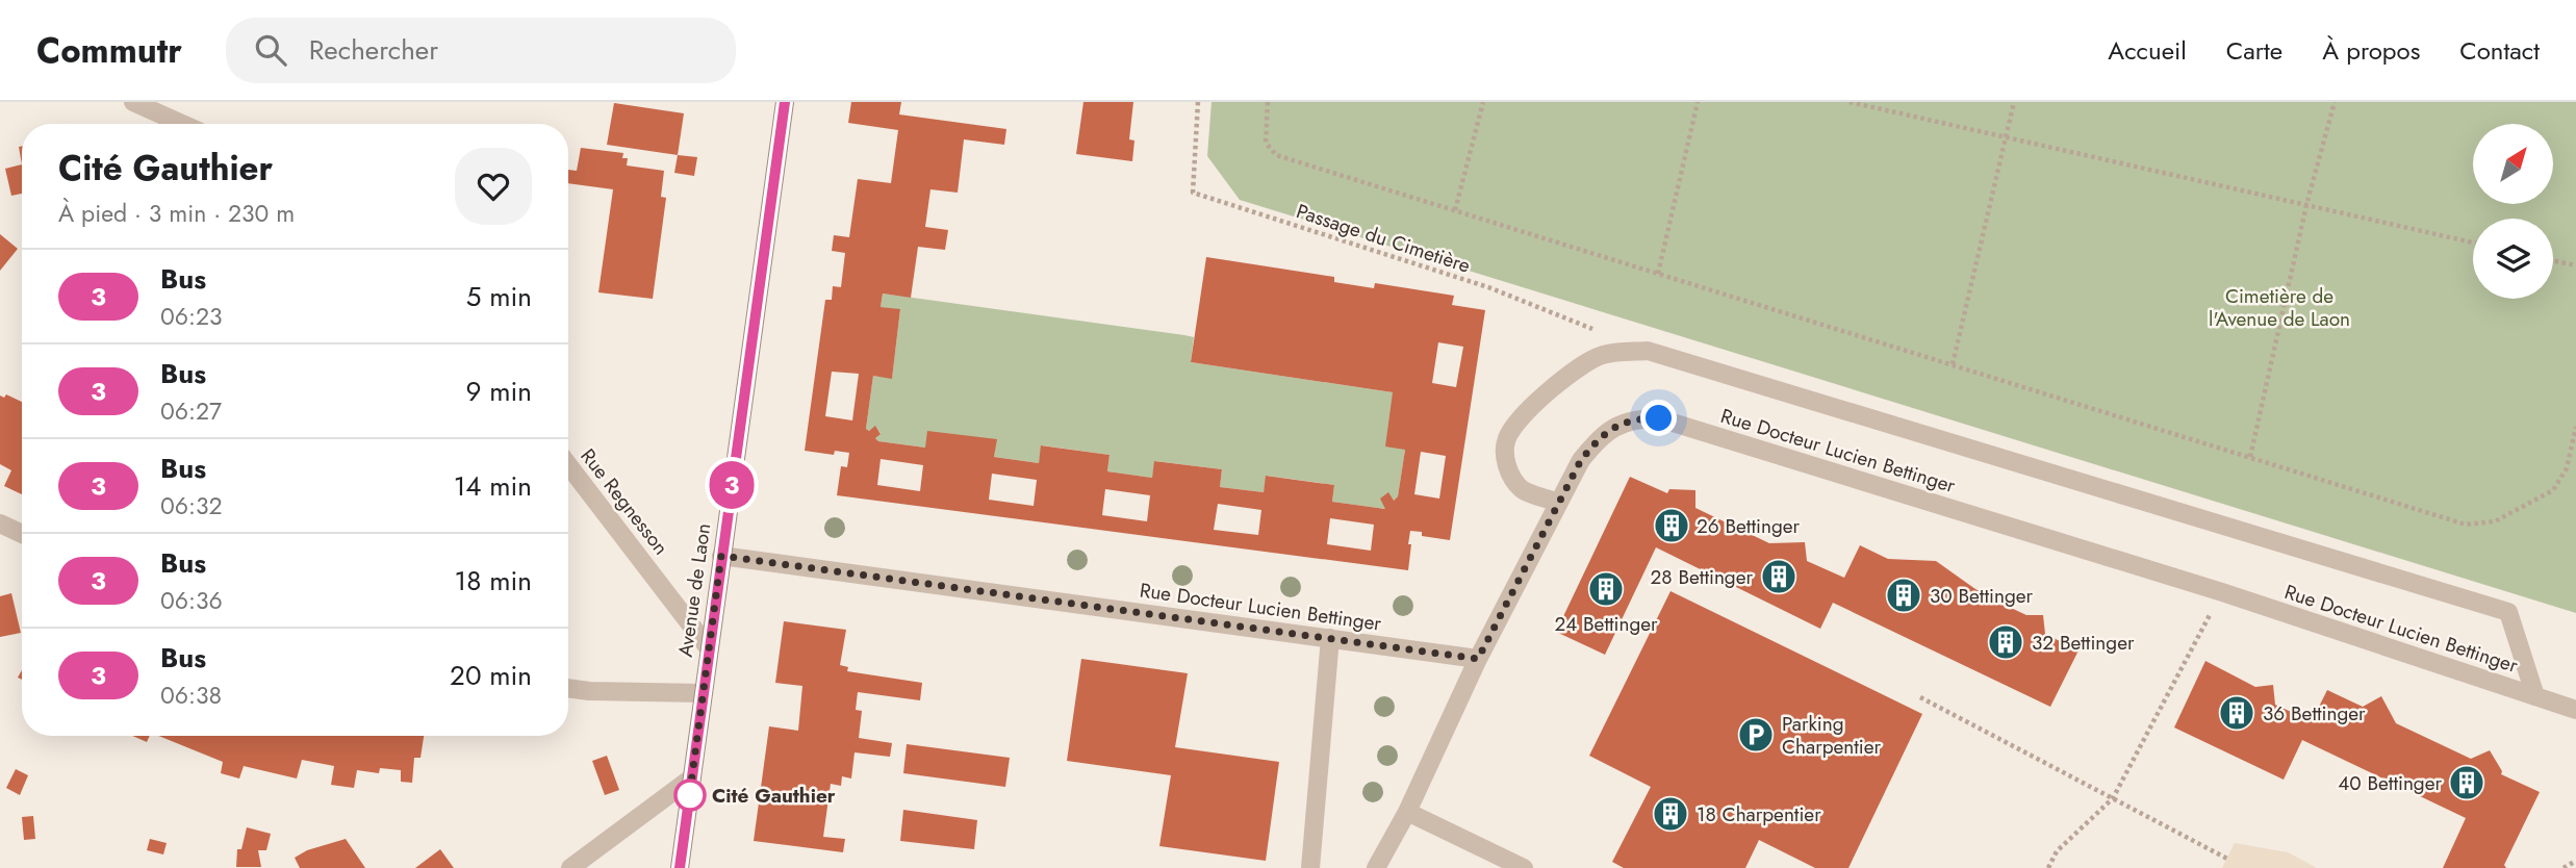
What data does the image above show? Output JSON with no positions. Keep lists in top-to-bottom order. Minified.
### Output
{"streets":{"main road":["Avenue de Laon"],"street":["Rue Docteur Lucien Bettinger","Rue Regnesson"],"path":["Passage du Cimetière"]},"crossings":[["Rue Docteur Lucien Bettinger","Avenue de Laon"],["Rue Regnesson","Avenue de Laon"]],"parks":["Cimetière de l'Avenue de Laon"],"places":{"building":["26 Bettinger","28 Bettinger","24 Bettinger","30 Bettinger","32 Bettinger","36 Bettinger","40 Bettinger","18 Charpentier"],"parking":["Parking Charpentier"],"other":["Cité Gauthier"]},"lines":["bus line 3"],"north":"top right","page":{"header":"Commutr","search":"Rechercher","nav":["Accueil","Carte","À propos","Contact"],"on_map":"3","heading":["Cité Gauthier","À pied · 3 min · 230 m"],"list":[{"mark":"3","name":"Bus","note":"06:23","value":"5 min"},{"mark":"3","name":"Bus","note":"06:27","value":"9 min"},{"mark":"3","name":"Bus","note":"06:32","value":"14 min"},{"mark":"3","name":"Bus","note":"06:36","value":"18 min"},{"mark":"3","name":"Bus","note":"06:38","value":"20 min"}]}}
